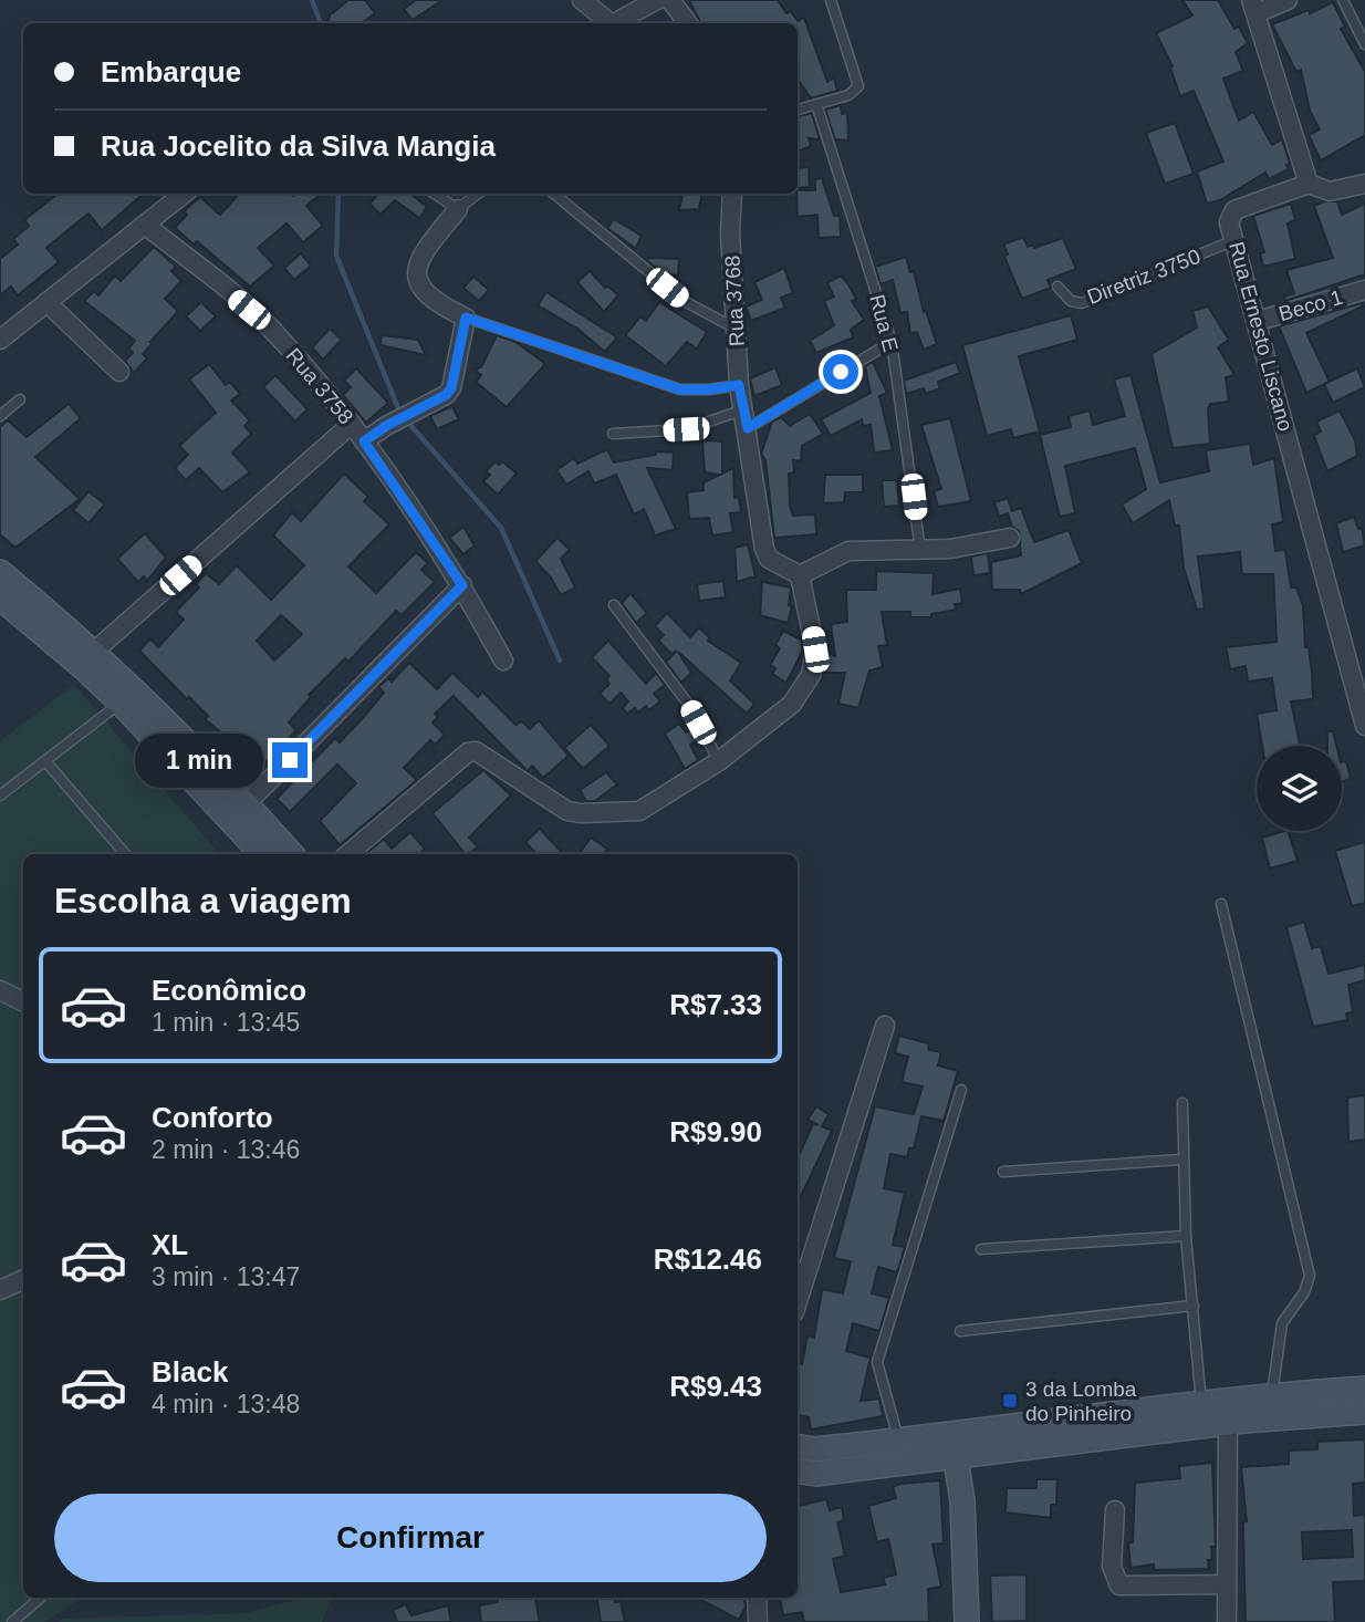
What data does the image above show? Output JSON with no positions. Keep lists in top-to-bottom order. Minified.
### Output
{"streets":{"street":["Rua 3768","Beco 1","Rua Ernesto Liscano","Rua 3758"],"lane":["Diretriz 3750","Rua E"]},"crossings":[["Diretriz 3750","Rua Ernesto Liscano"],["Beco 1","Rua Ernesto Liscano"]],"places":{"transit":["3 da Lomba do Pinheiro"]},"page":{"banner":["Embarque","Rua Jocelito da Silva Mangia"],"bubble":"1 min","heading":"Escolha a viagem","list":[{"name":"Econômico","note":"1 min · 13:45","value":"R$7.33"},{"name":"Conforto","note":"2 min · 13:46","value":"R$9.90"},{"name":"XL","note":"3 min · 13:47","value":"R$12.46"},{"name":"Black","note":"4 min · 13:48","value":"R$9.43"}],"buttons":"Confirmar"}}
